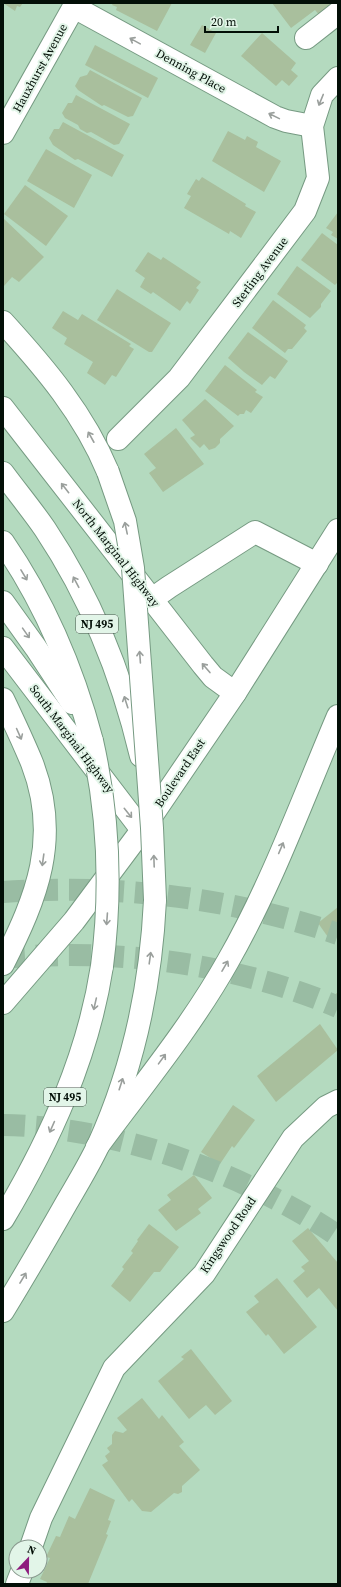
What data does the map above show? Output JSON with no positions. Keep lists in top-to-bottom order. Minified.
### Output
{"streets":{"main road":["Hauxhurst Avenue","Denning Place","Sterling Avenue","North Marginal Highway","NJ 495","South Marginal Highway","Boulevard East","Kingswood Road"]},"crossings":[["Hauxhurst Avenue","Denning Place"],["Denning Place","Sterling Avenue"],["North Marginal Highway","Boulevard East"],["South Marginal Highway","Boulevard East"]],"one_way":["Denning Place"],"scale_bar":"20 m","north":"top"}
